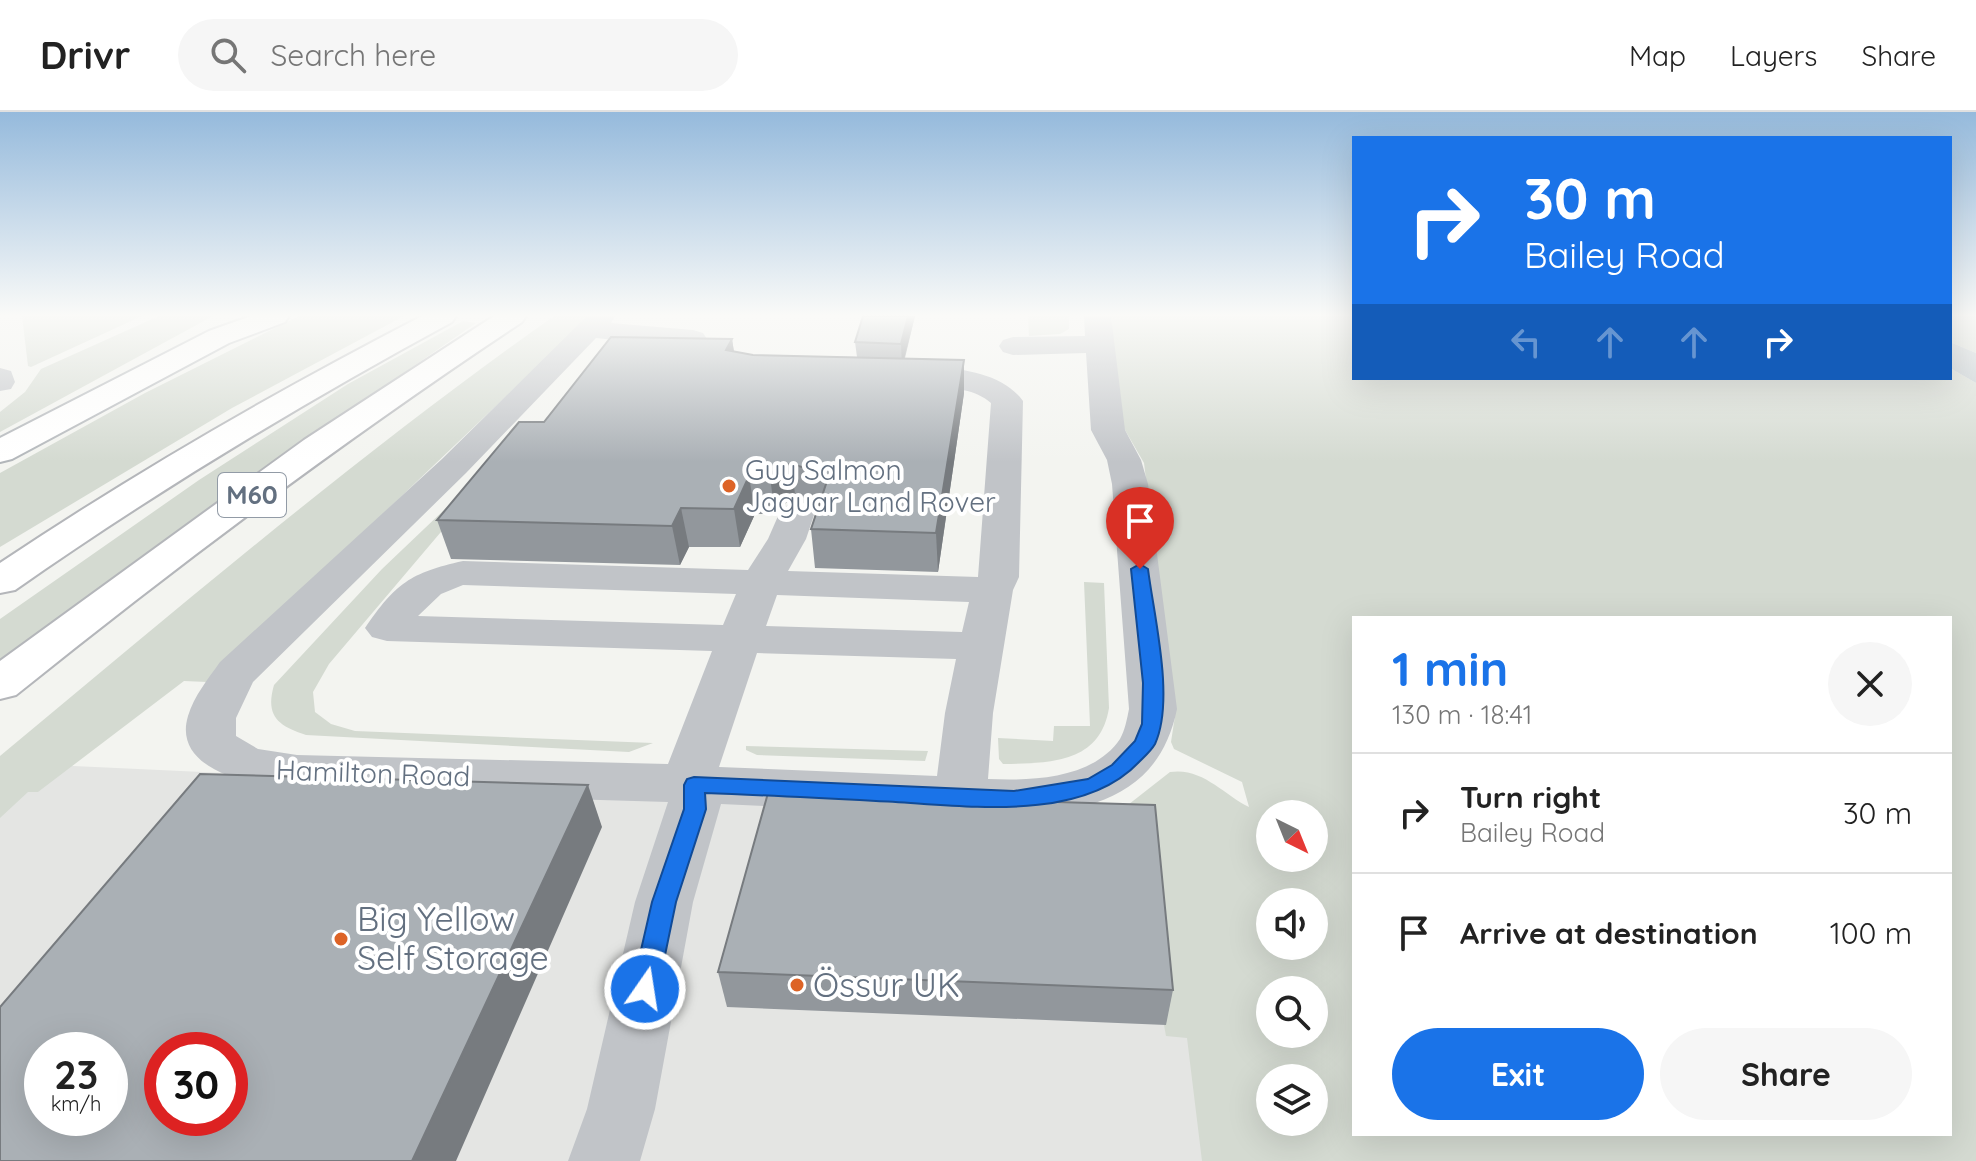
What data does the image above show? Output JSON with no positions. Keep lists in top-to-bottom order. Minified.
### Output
{"streets":{"main road":["M60"],"street":["Hamilton Road"]},"places":["Guy Salmon Jaguar Land Rover","Big Yellow Self Storage","Össur UK"],"north":"bottom right","page":{"header":"Drivr","search":"Search here","nav":["Map","Layers","Share"],"turn":["30 m","Bailey Road"],"heading":["1 min","130 m · 18:41"],"list":[{"name":"Turn right","note":"Bailey Road","value":"30 m"},{"name":"Arrive at destination","value":"100 m"}],"buttons":["Exit","Share"],"speed":"23 km/h","limit":"30"}}
